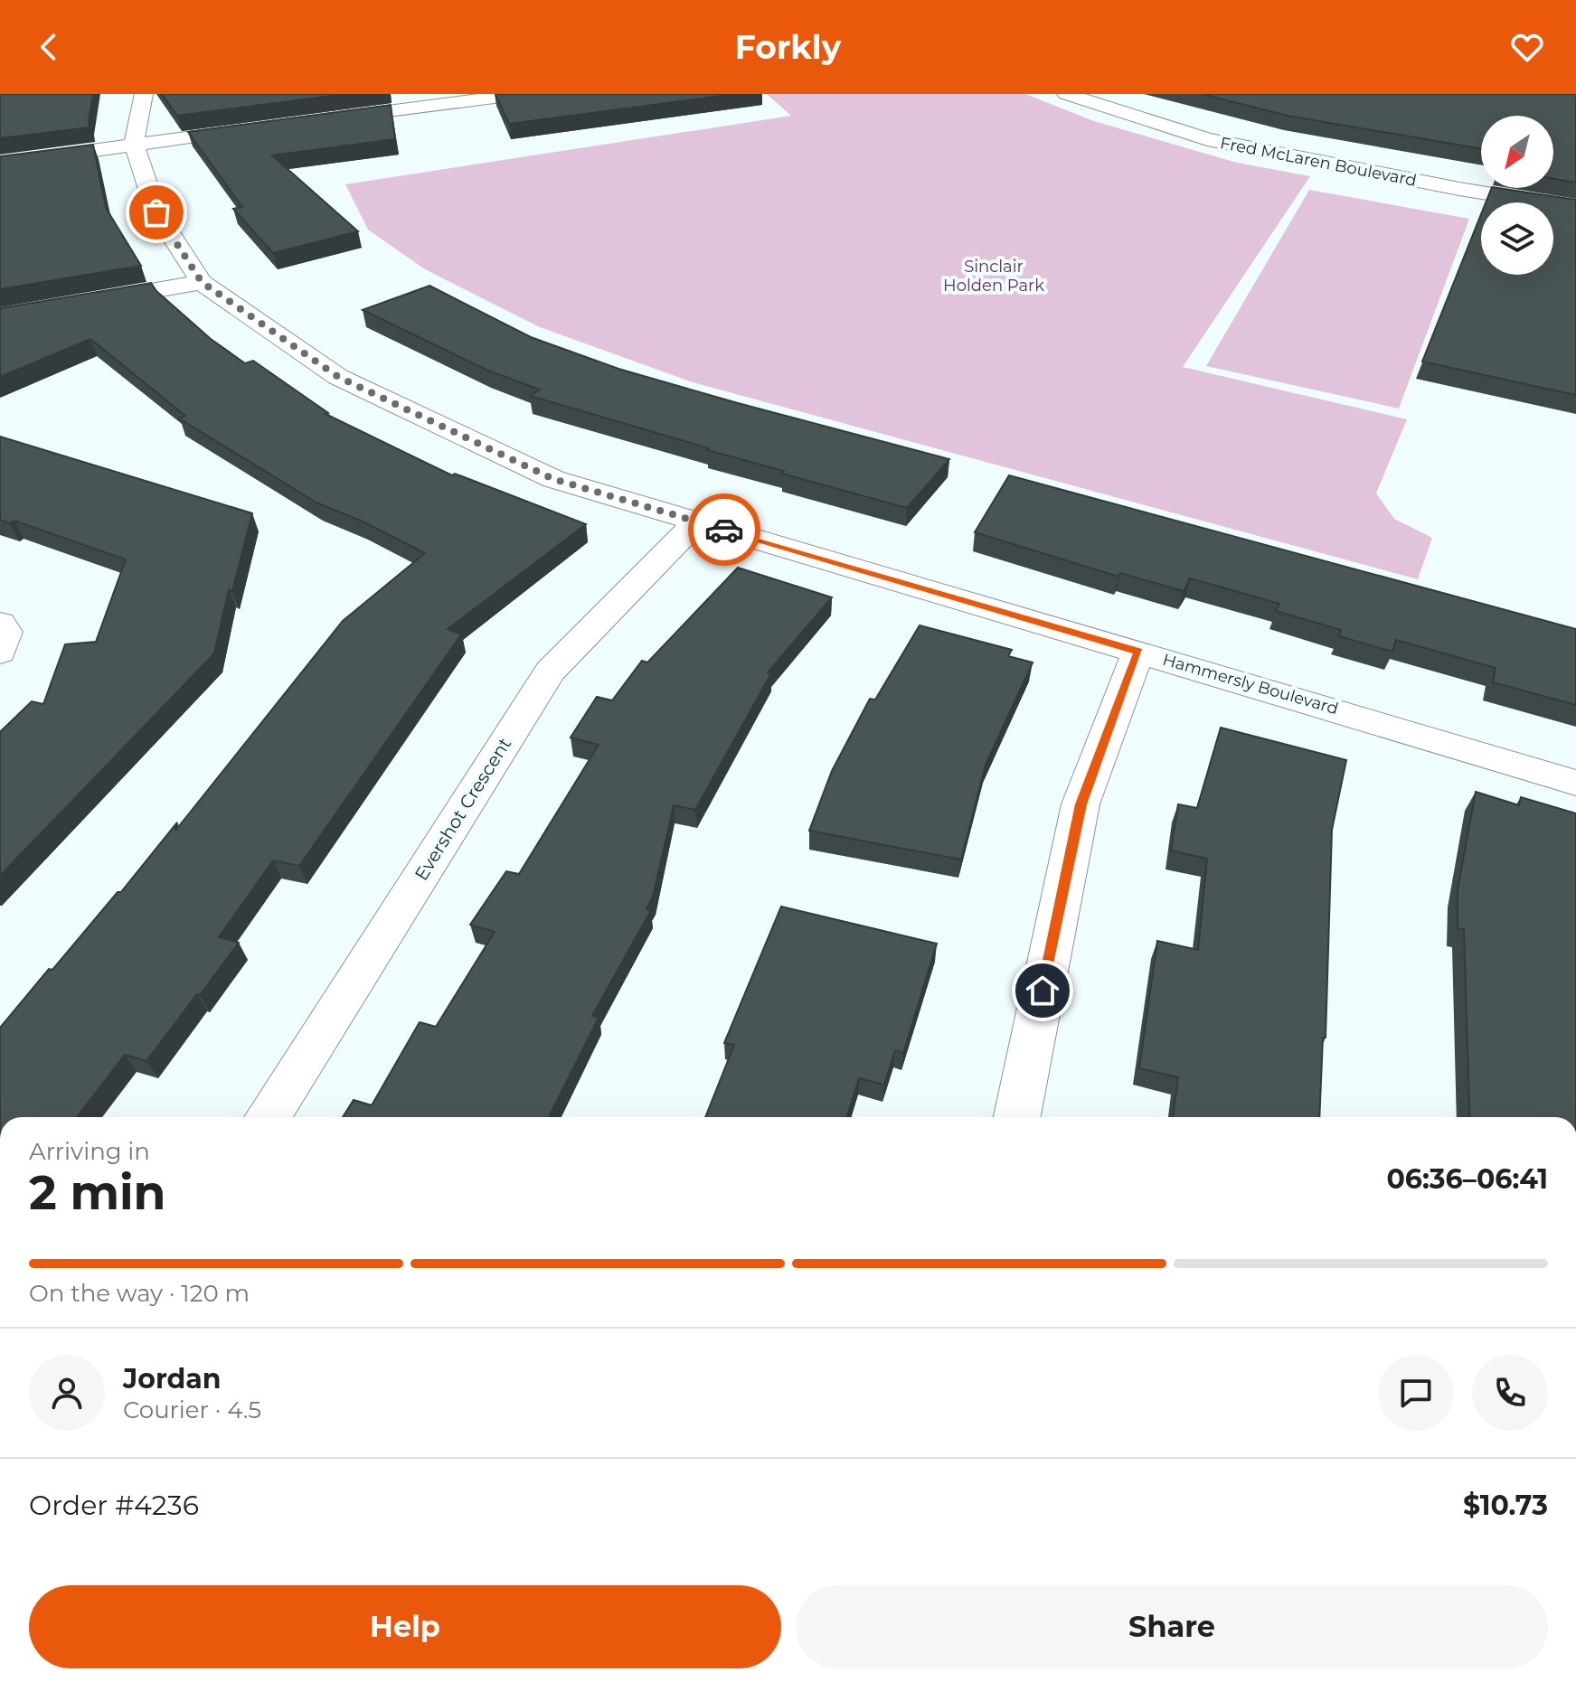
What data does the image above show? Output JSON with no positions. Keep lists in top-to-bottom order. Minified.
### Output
{"streets":{"street":["Fred McLaren Boulevard","Hammersly Boulevard","Evershot Crescent"]},"crossings":[["Hammersly Boulevard","Evershot Crescent"]],"parks":["Sinclair Holden Park"],"north":"bottom left","page":{"header":"Forkly","heading":["2 min","Arriving in","06:36–06:41"],"panel":["Jordan","Courier · 4.5","Order #4236","$10.73"],"bar":"On the way · 120 m","buttons":["Help","Share"]}}
